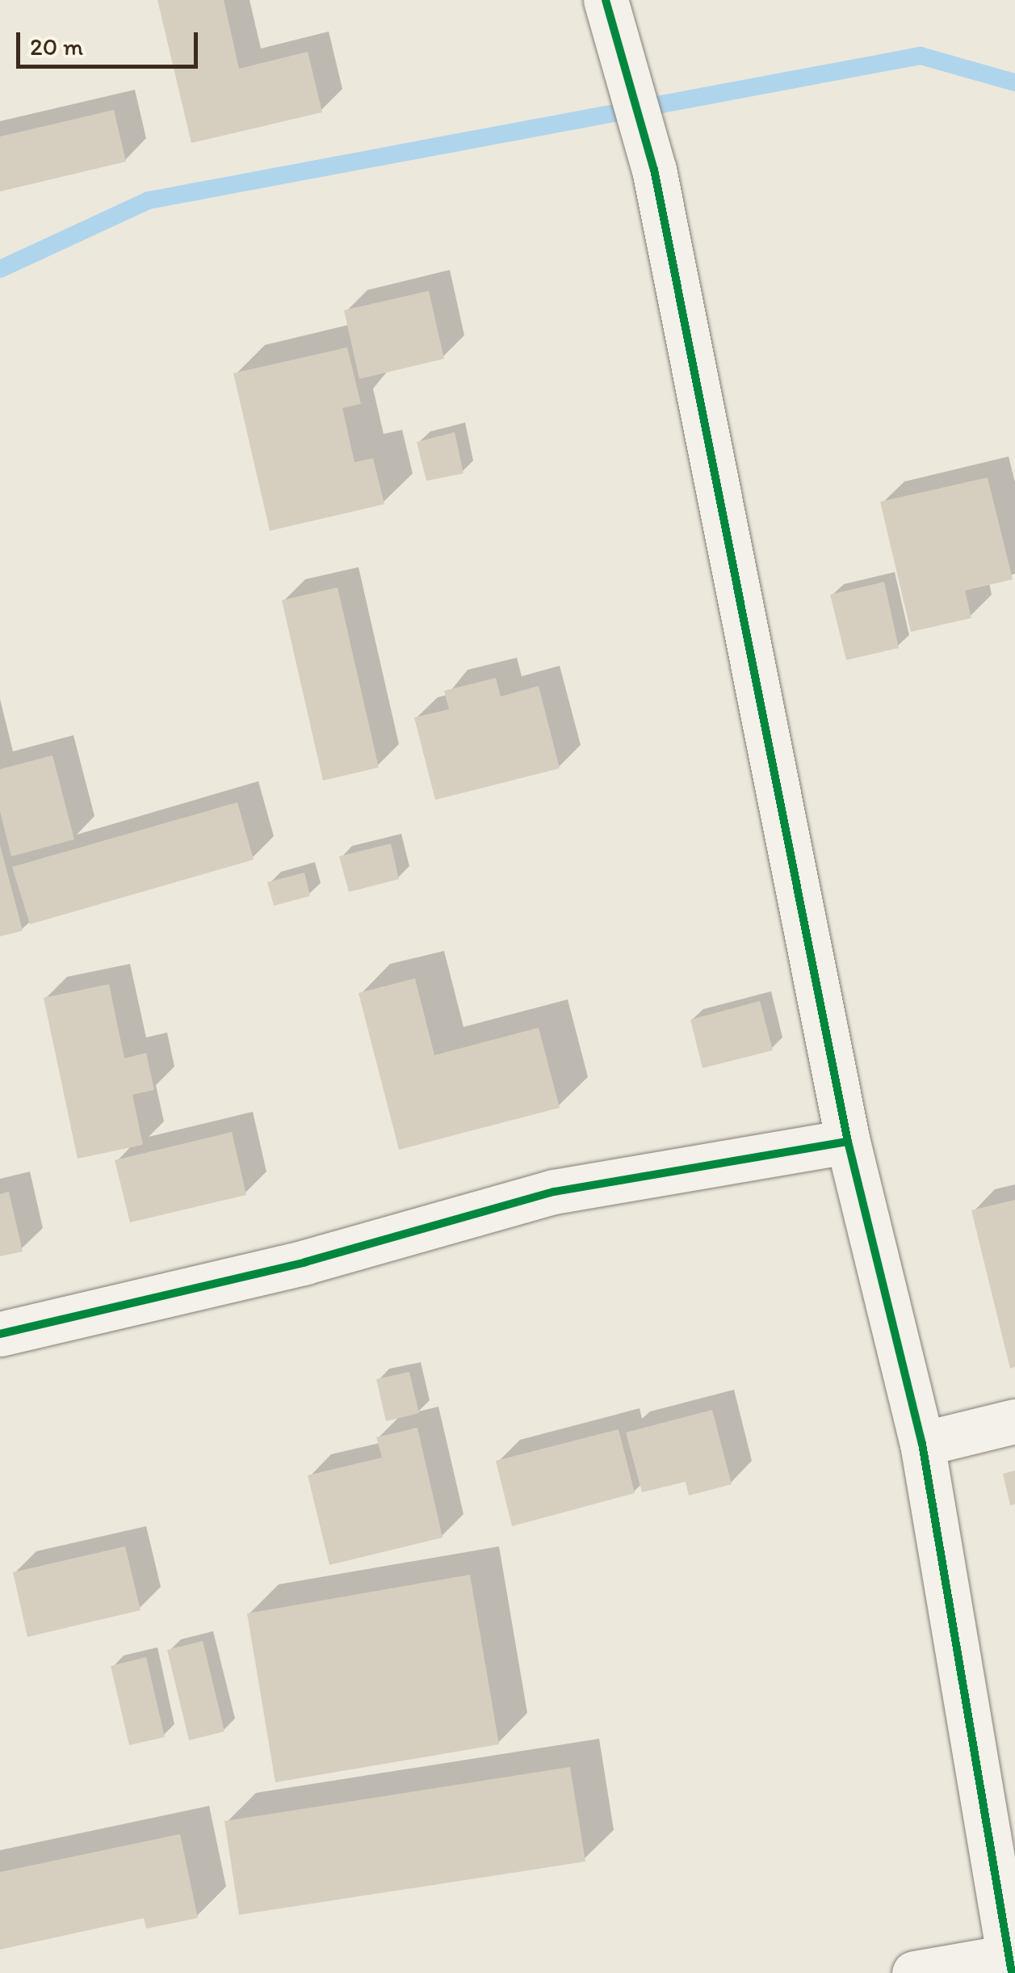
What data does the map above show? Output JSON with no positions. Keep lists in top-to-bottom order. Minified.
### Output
{"scale_bar":"20 m"}
